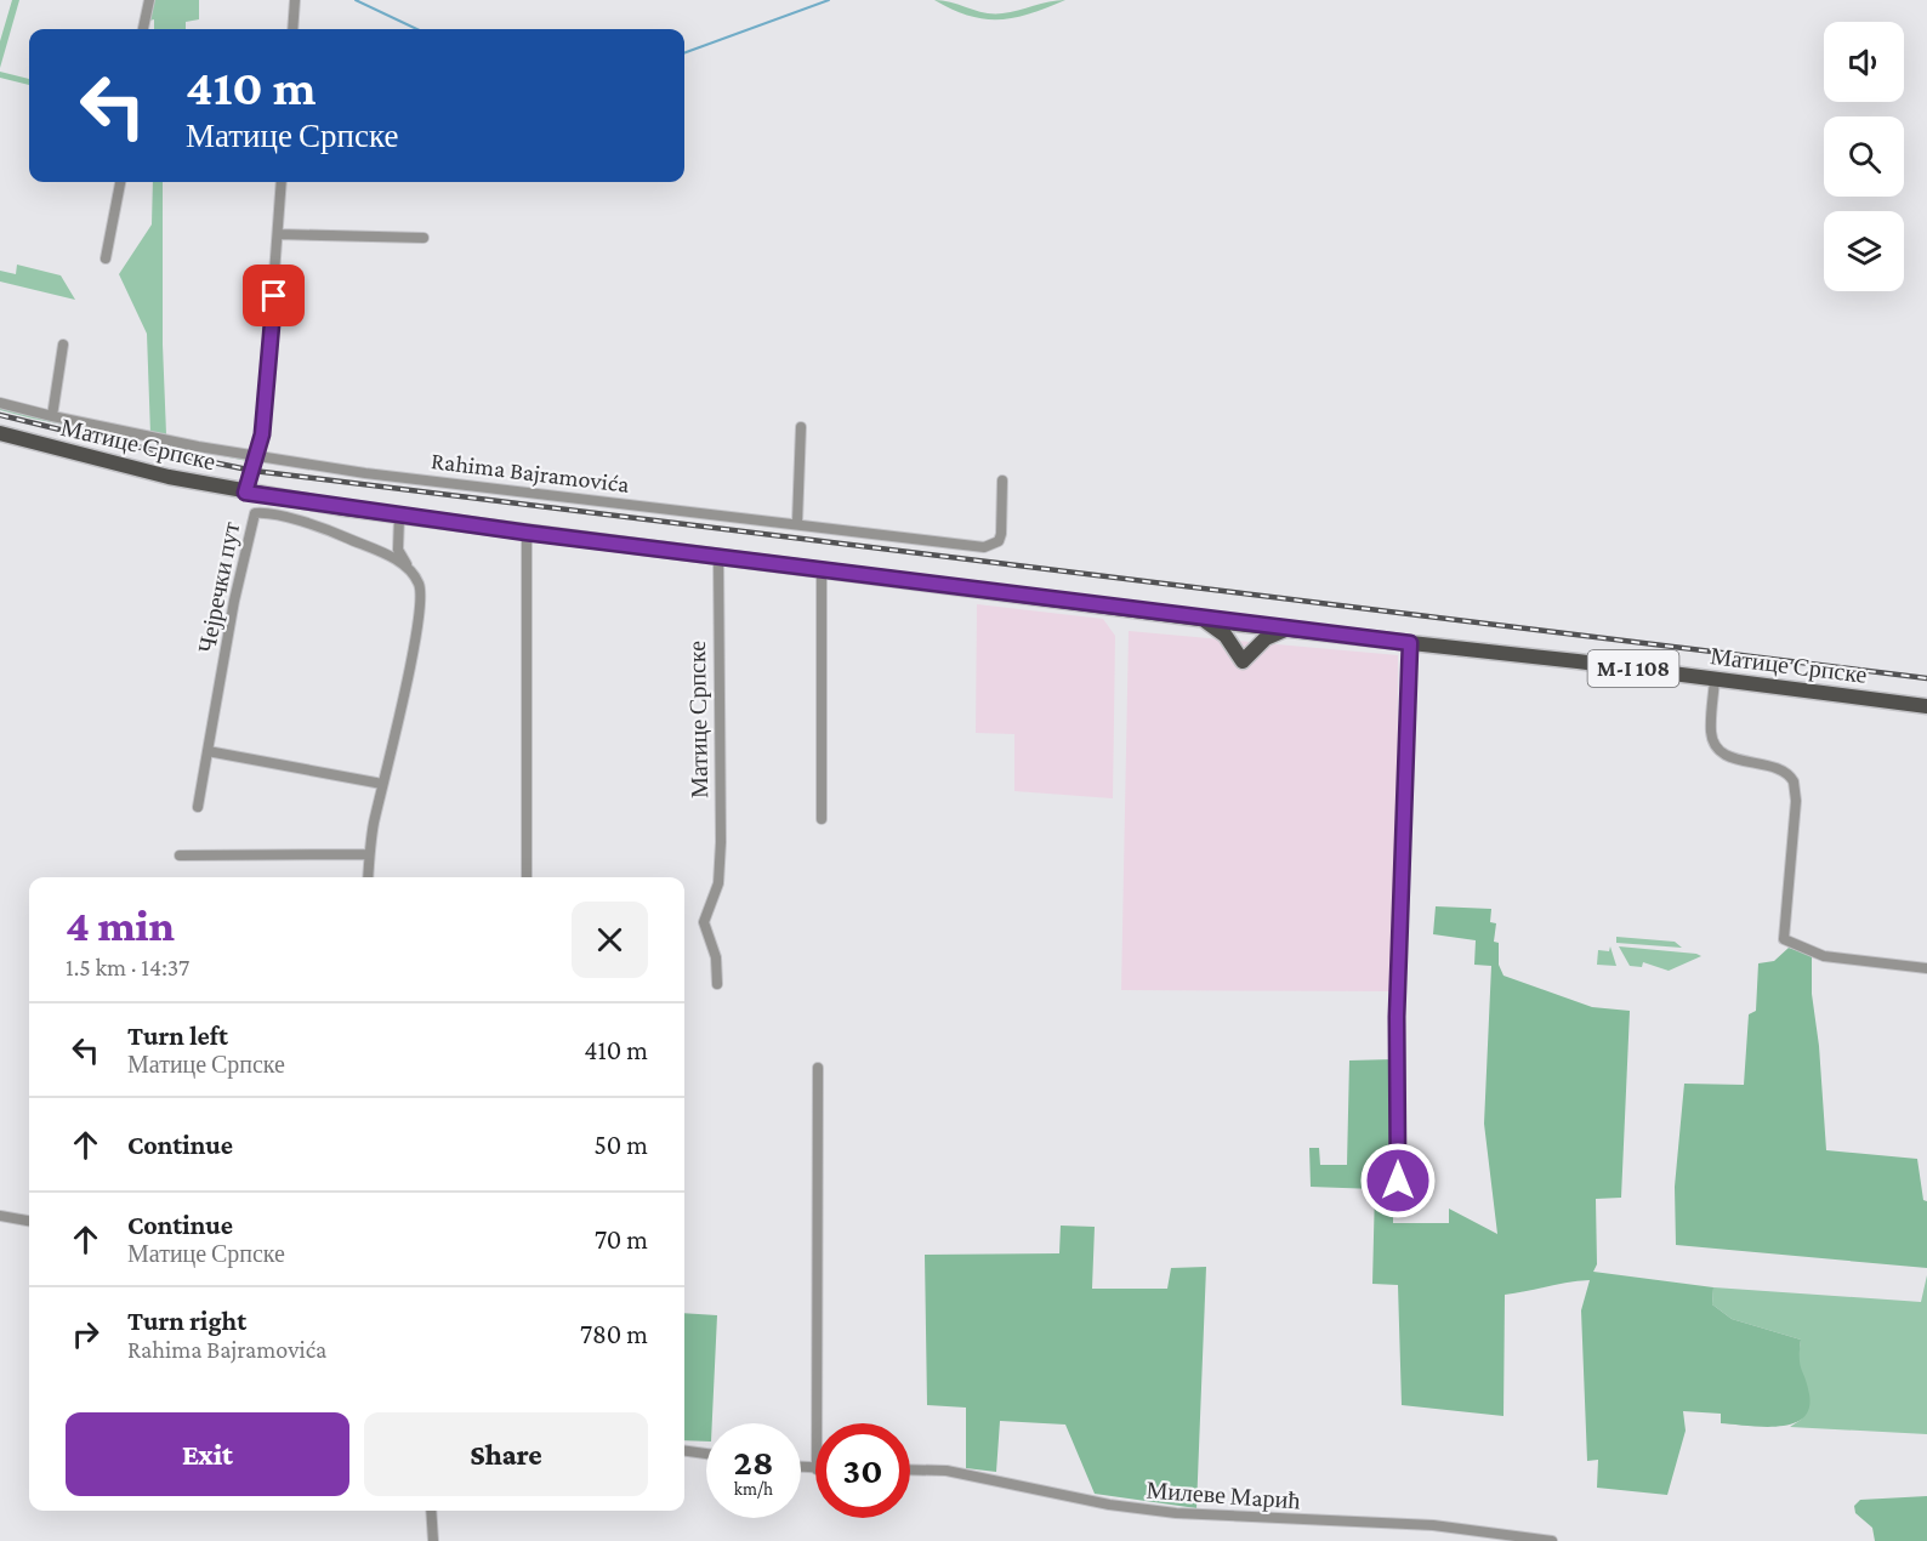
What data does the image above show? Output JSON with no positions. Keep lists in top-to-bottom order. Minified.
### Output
{"streets":{"main road":["Матице Српске","M-I 108"],"street":["Rahima Bajramovića","Чејречки пут","Милеве Мaрић"]},"page":{"turn":["410 m","Матице Српске"],"heading":["4 min","1.5 km · 14:37"],"list":[{"name":"Turn left","note":"Матице Српске","value":"410 m"},{"name":"Continue","value":"50 m"},{"name":"Continue","note":"Матице Српске","value":"70 m"},{"name":"Turn right","note":"Rahima Bajramovića","value":"780 m"}],"buttons":["Exit","Share"],"speed":"28 km/h","limit":"30"}}
